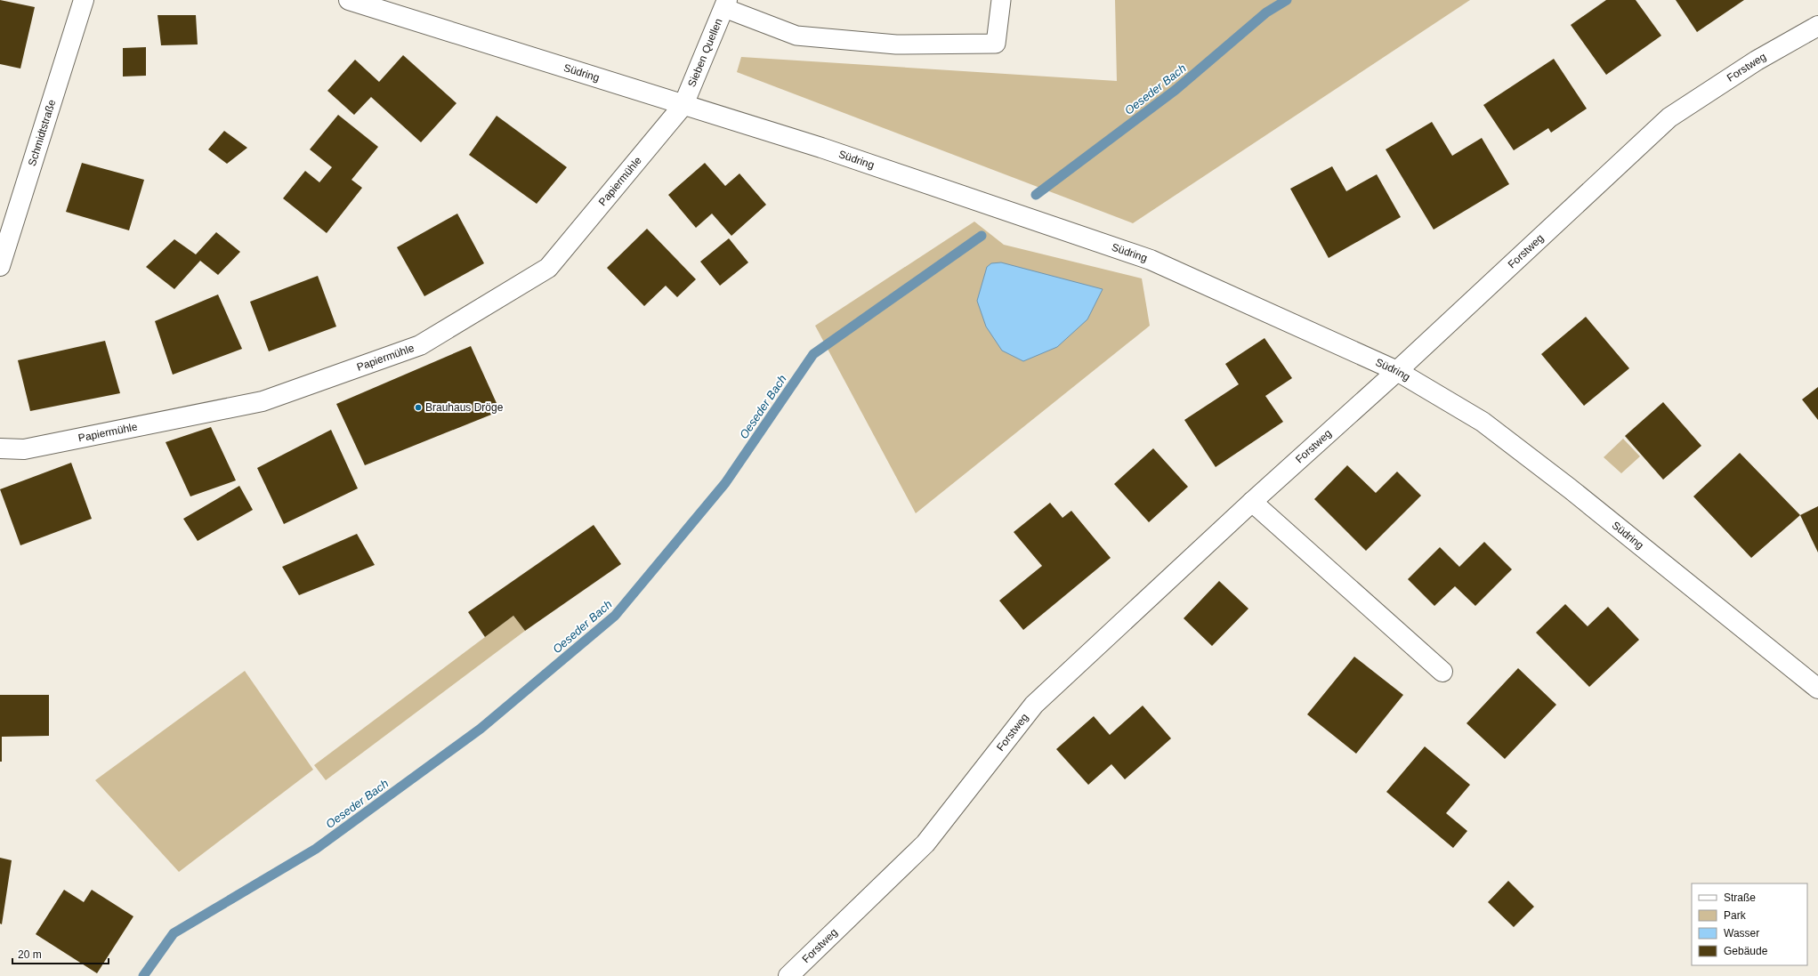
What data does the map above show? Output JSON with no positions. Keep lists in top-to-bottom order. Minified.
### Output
{"streets":{"street":["Sieben Quellen","Forstweg","Südring","Schmidtstraße","Papiermühle"]},"crossings":[["Sieben Quellen","Südring"],["Sieben Quellen","Papiermühle"],["Forstweg","Südring"],["Südring","Papiermühle"]],"water":["Oeseder Bach"],"places":["Brauhaus Dröge"],"legend":["Straße","Park","Wasser","Gebäude"],"scale_bar":"20 m"}
